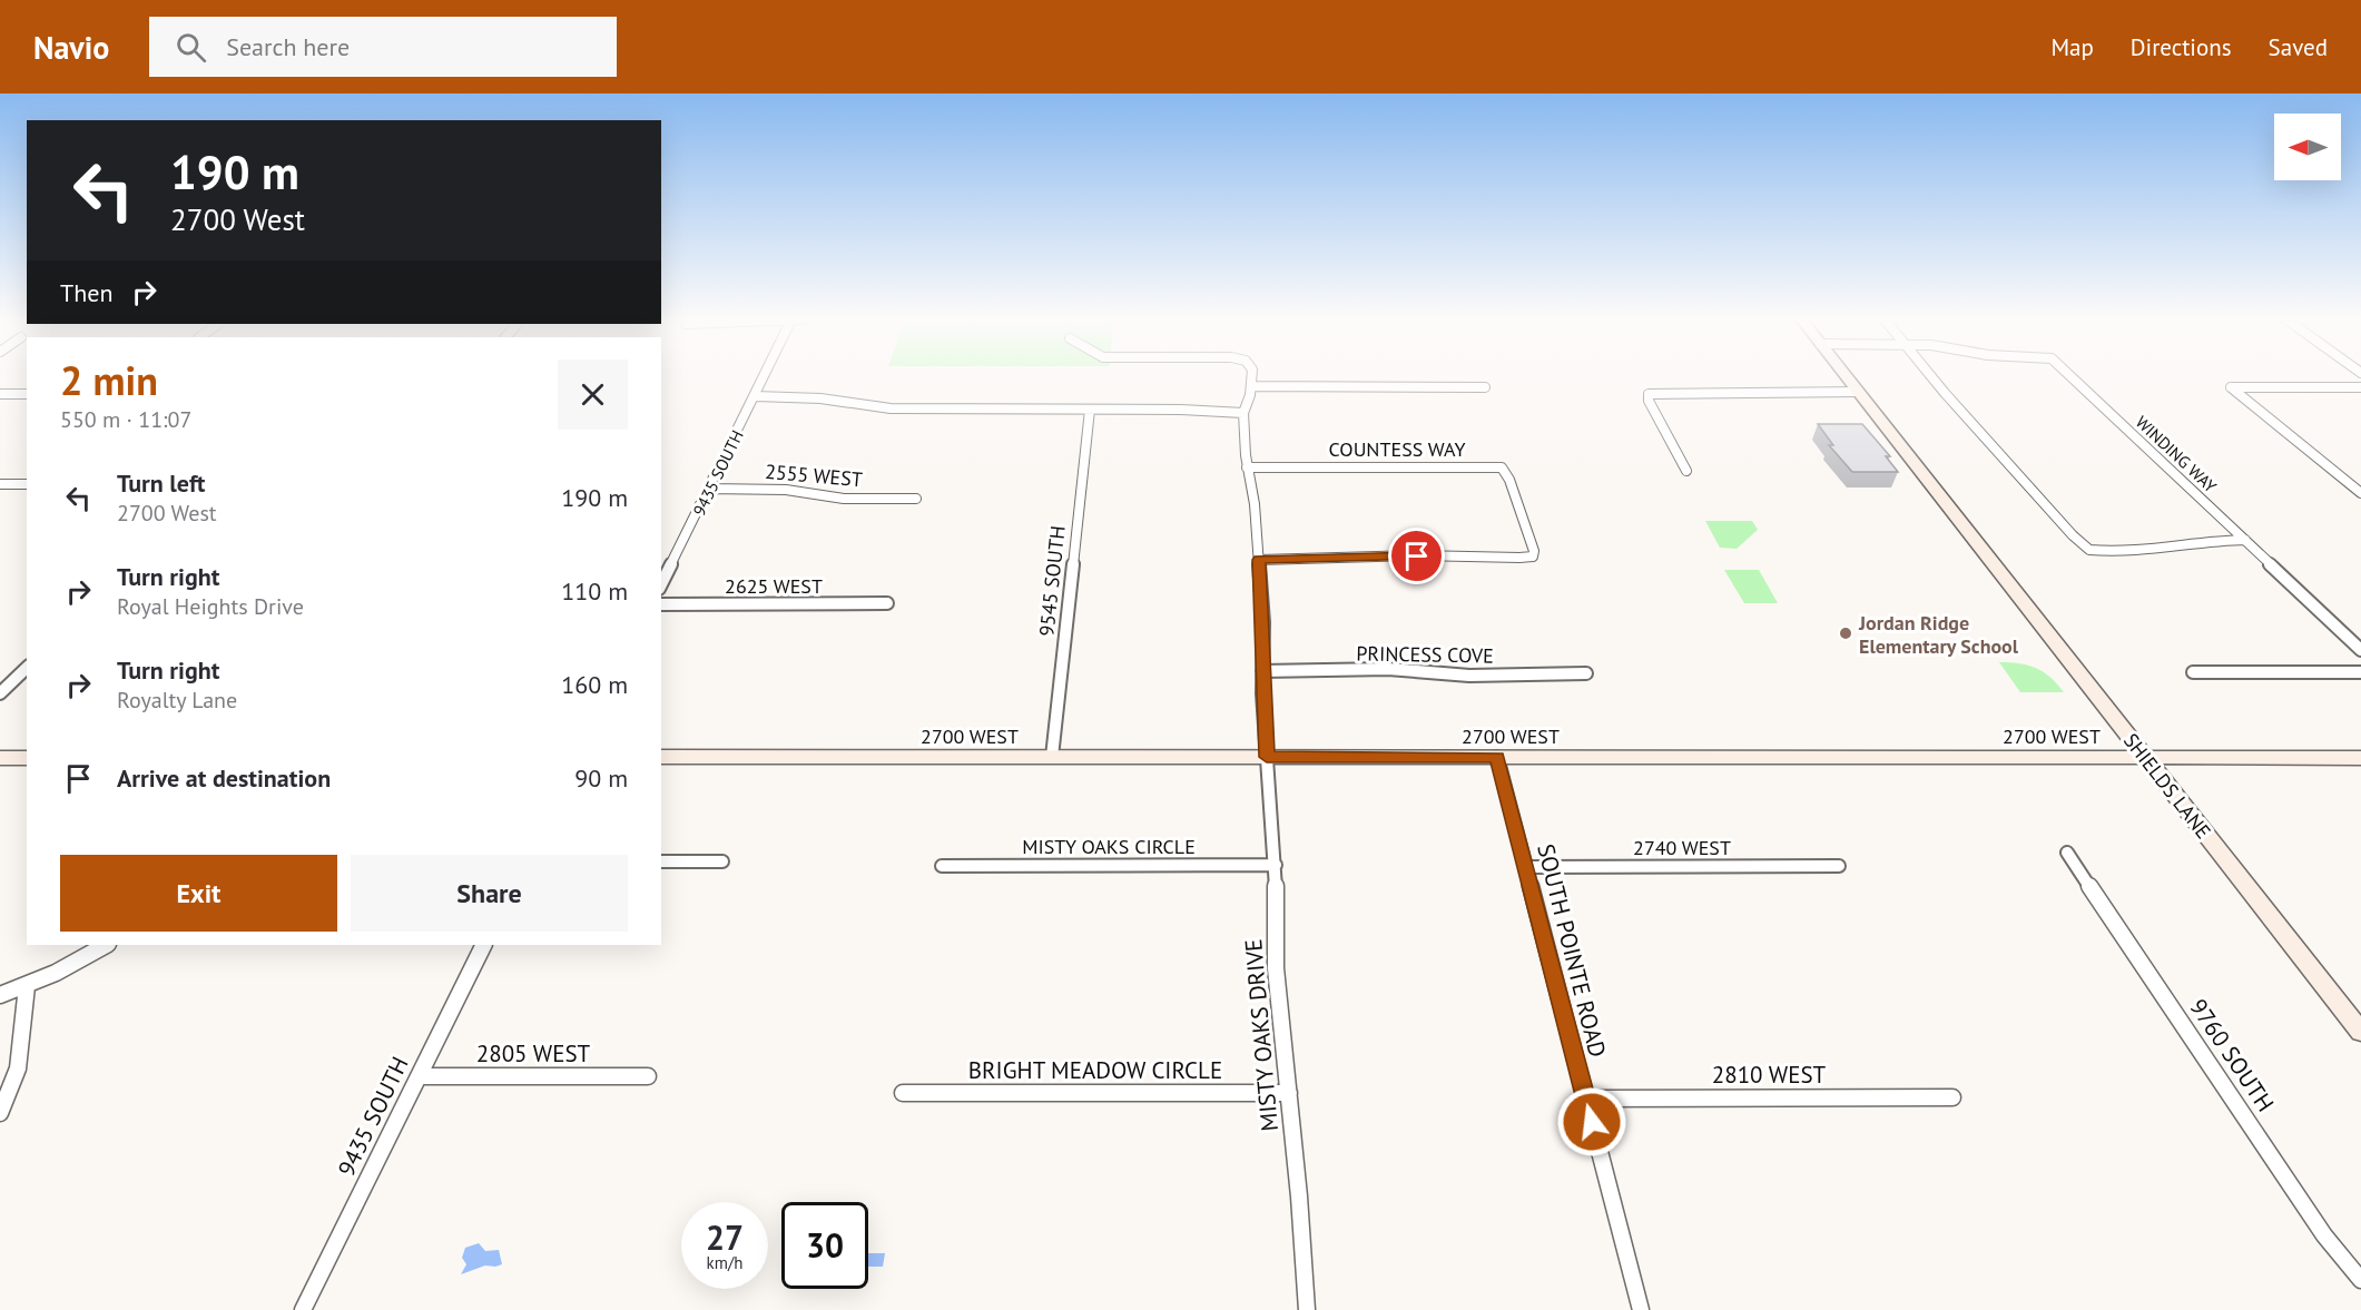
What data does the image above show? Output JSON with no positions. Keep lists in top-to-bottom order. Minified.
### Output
{"streets":{"main road":["2700 WEST","SHIELDS LANE"],"street":["COUNTESS WAY","WINDING WAY","9435 SOUTH","2555 WEST","9545 SOUTH","2625 WEST","PRINCESS COVE","MISTY OAKS CIRCLE","2740 WEST","SOUTH POINTE ROAD","MISTY OAKS DRIVE","2805 WEST","9760 SOUTH","BRIGHT MEADOW CIRCLE","2810 WEST"]},"crossings":[["COUNTESS WAY","MISTY OAKS DRIVE"],["9435 SOUTH","2555 WEST"],["9435 SOUTH","2805 WEST"],["9545 SOUTH","2700 WEST"],["PRINCESS COVE","MISTY OAKS DRIVE"],["2700 WEST","SHIELDS LANE"],["2700 WEST","SOUTH POINTE ROAD"],["2700 WEST","MISTY OAKS DRIVE"],["MISTY OAKS CIRCLE","MISTY OAKS DRIVE"],["2740 WEST","SOUTH POINTE ROAD"],["SOUTH POINTE ROAD","2810 WEST"],["MISTY OAKS DRIVE","BRIGHT MEADOW CIRCLE"]],"places":["Jordan Ridge Elementary School"],"north":"left","page":{"header":"Navio","search":"Search here","nav":["Map","Directions","Saved"],"turn":["190 m","2700 West"],"then":"Then","heading":["2 min","550 m · 11:07"],"list":[{"name":"Turn left","note":"2700 West","value":"190 m"},{"name":"Turn right","note":"Royal Heights Drive","value":"110 m"},{"name":"Turn right","note":"Royalty Lane","value":"160 m"},{"name":"Arrive at destination","value":"90 m"}],"buttons":["Exit","Share"],"speed":"27 km/h","limit":"30"}}
